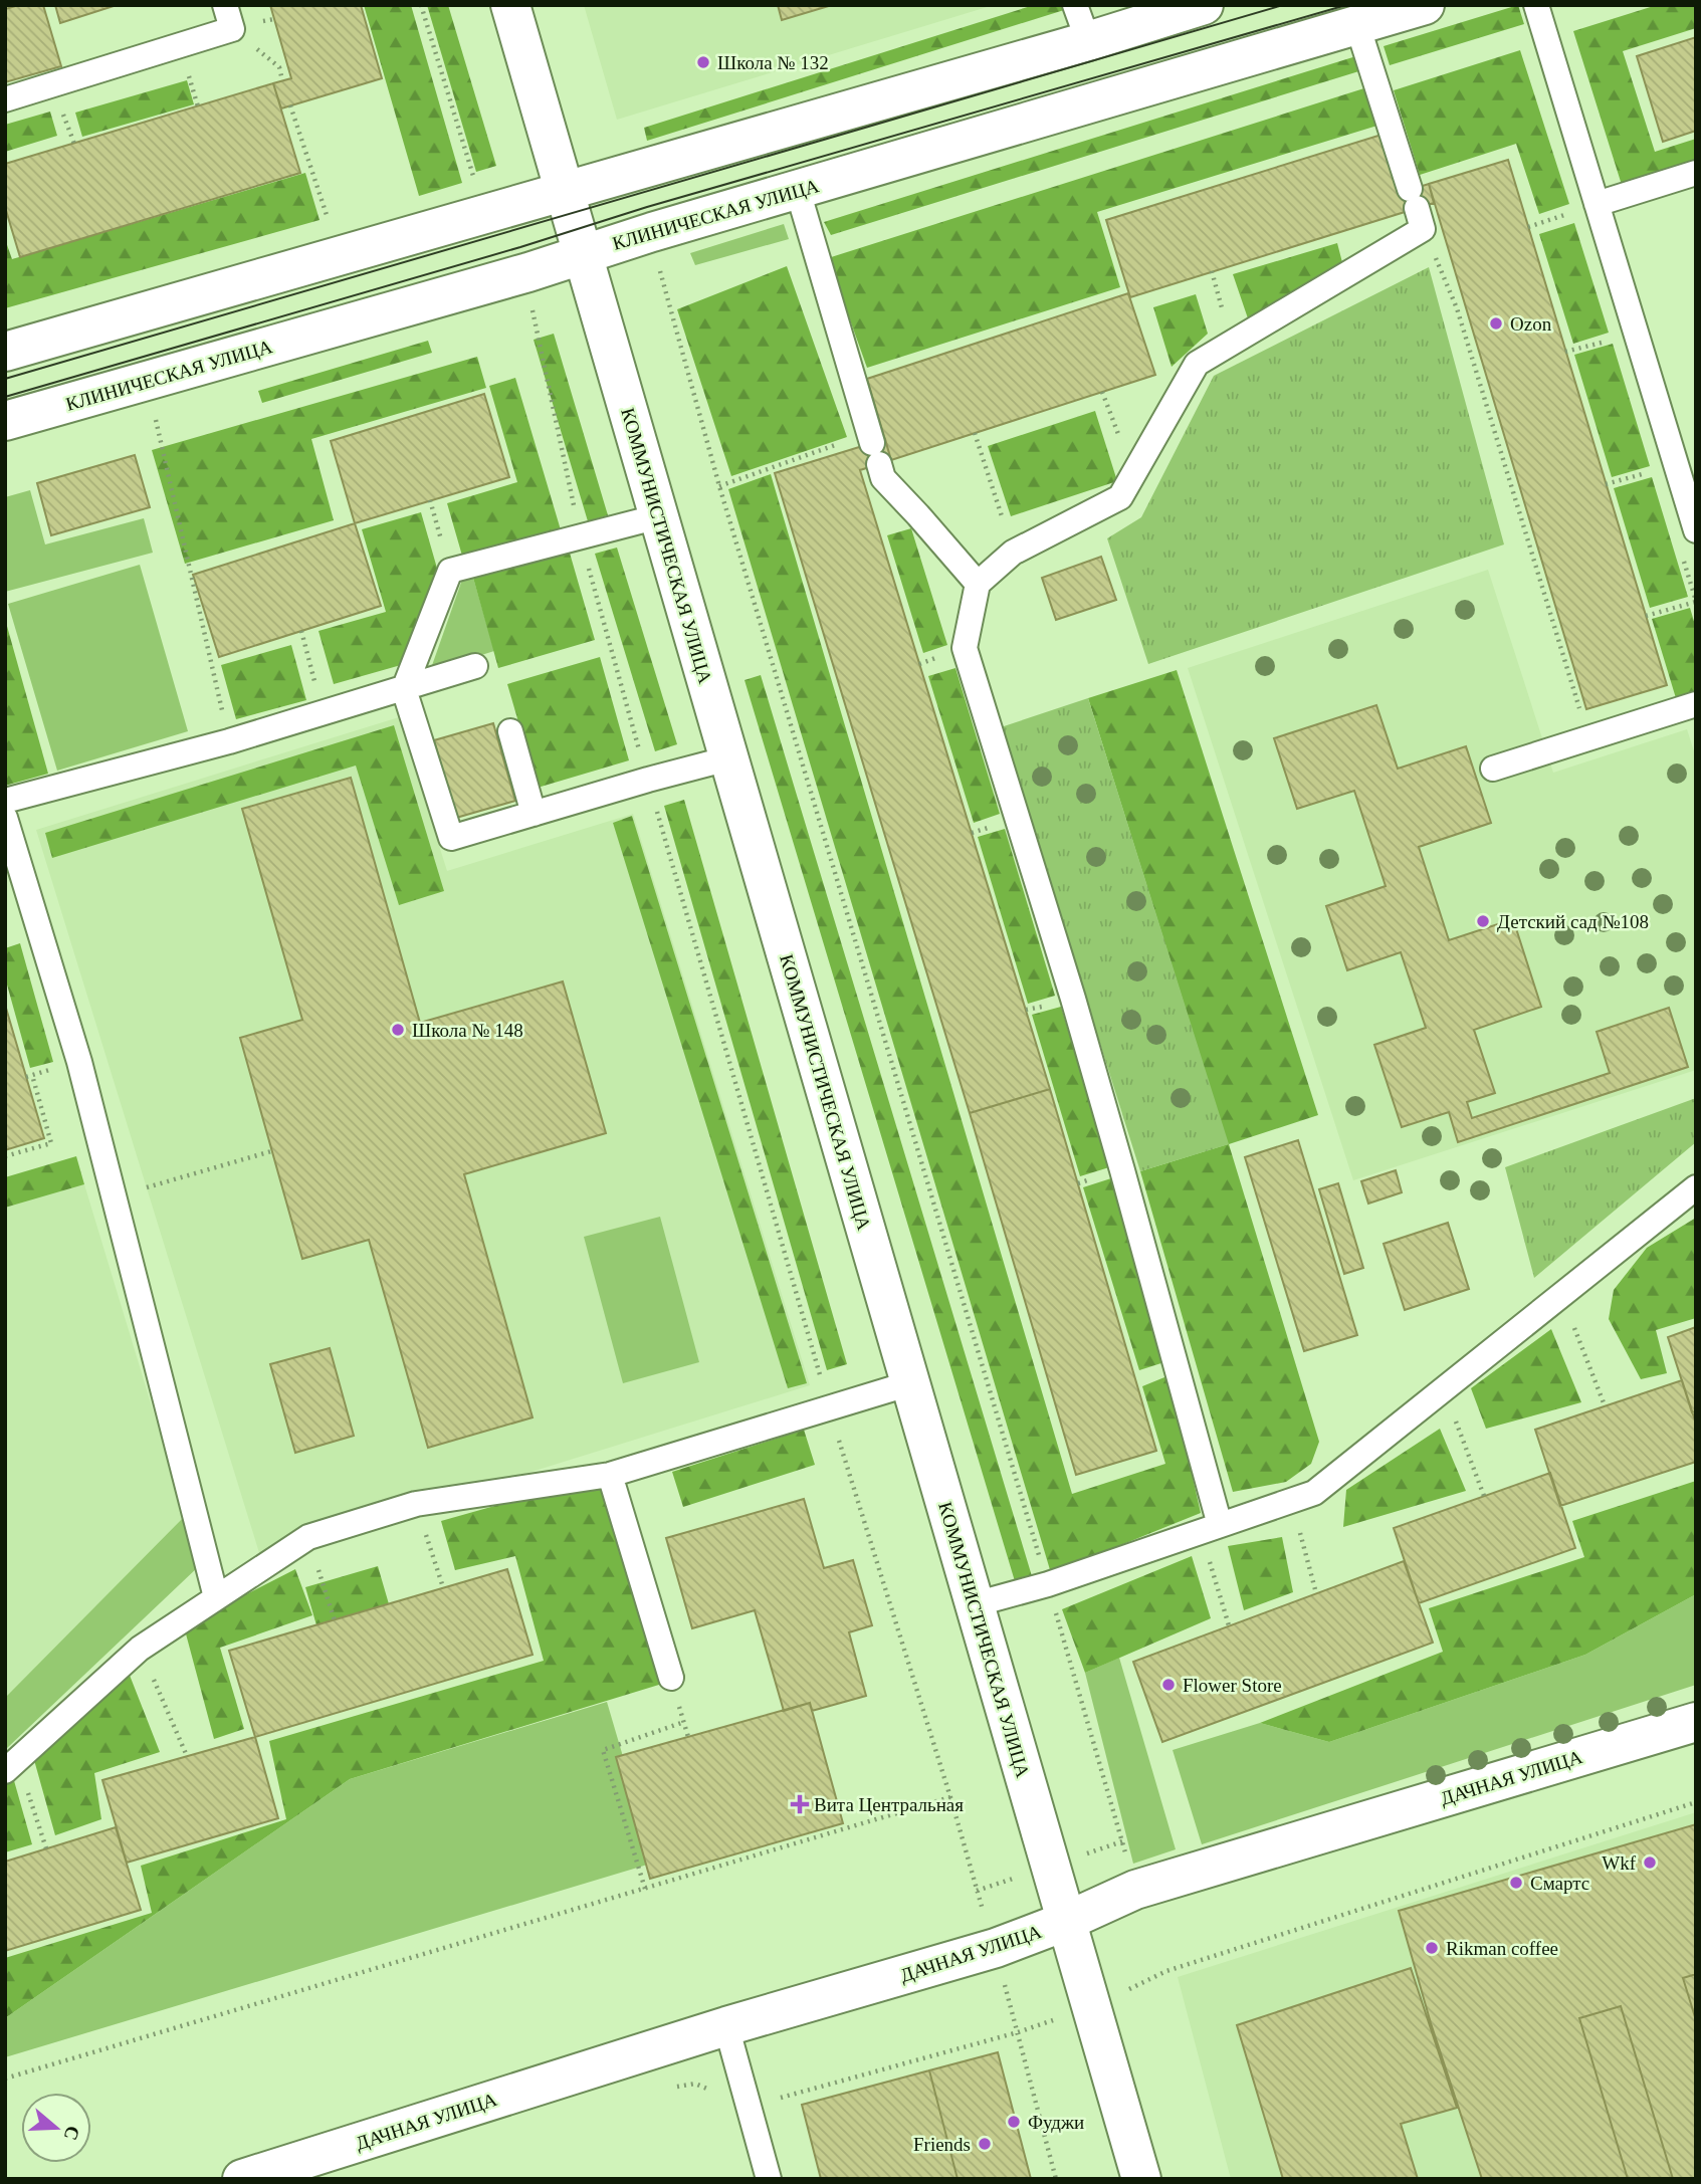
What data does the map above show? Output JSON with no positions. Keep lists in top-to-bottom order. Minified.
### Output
{"streets":{"street":["КЛИНИЧЕСКАЯ УЛИЦА","КОММУНИСТИЧЕСКАЯ УЛИЦА","ДАЧНАЯ УЛИЦА"]},"crossings":[["КЛИНИЧЕСКАЯ УЛИЦА","КОММУНИСТИЧЕСКАЯ УЛИЦА"],["КОММУНИСТИЧЕСКАЯ УЛИЦА","ДАЧНАЯ УЛИЦА"]],"places":{"other":["Школа № 132","Ozon","Детский сад №108","Школа № 148","Flower Store","Wkf","Смартс","Rikman coffee","Фуджи","Friends"],"health":["Вита Центральная"]},"north":"right"}
